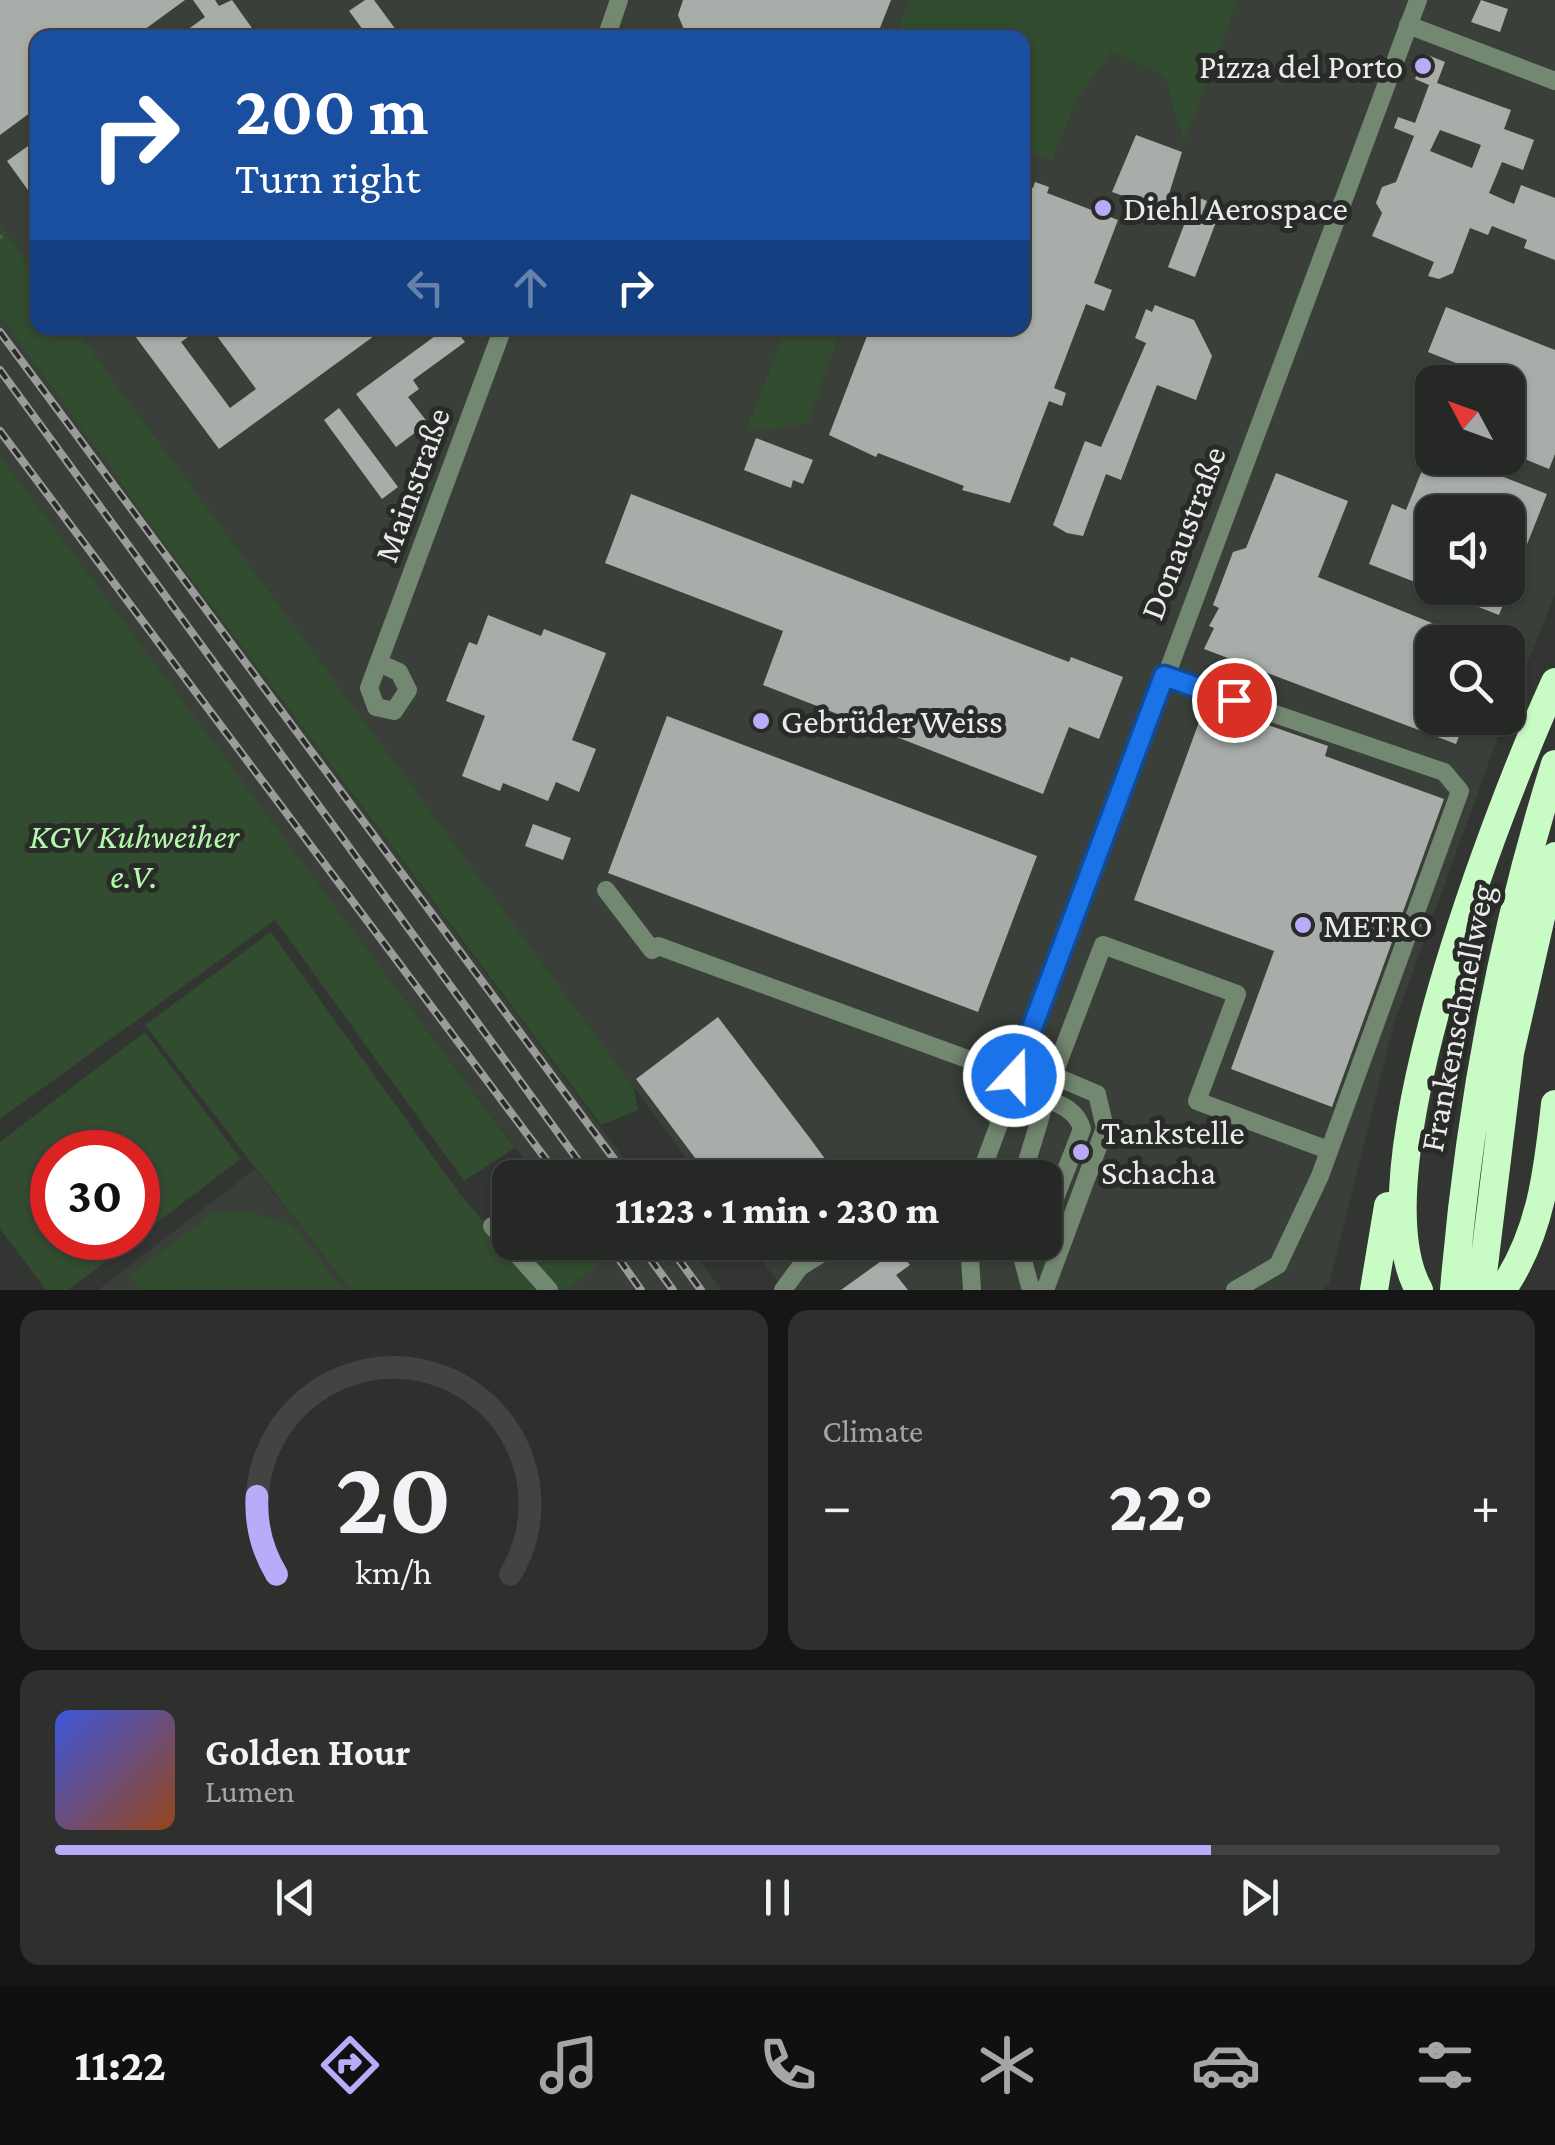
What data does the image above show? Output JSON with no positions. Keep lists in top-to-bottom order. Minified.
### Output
{"streets":{"highway":["Frankenschnellweg"],"street":["Mainstraße","Donaustraße"]},"parks":["KGV Kuhweiher e.V."],"places":["Pizza del Porto","Diehl Aerospace","Gebrüder Weiss","METRO","Tankstelle Schacha"],"north":"top left","page":{"turn":["200 m","Turn right"],"limit":"30","trip":"11:23 · 1 min · 230 m","tile":"Climate","heat":["−","22°","+"],"song":["Golden Hour","Lumen"],"tabs":"11:22","gauge":["20","km/h"]}}
